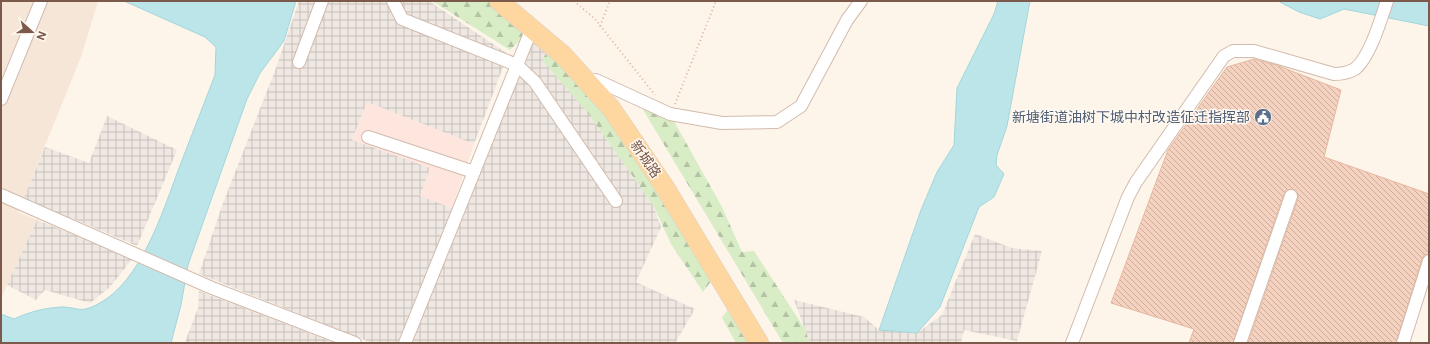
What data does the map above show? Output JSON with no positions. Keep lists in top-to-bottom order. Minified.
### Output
{"streets":{"main road":["新城路"]},"places":{"public building":["新塘街道油树下城中村改造征迁指挥部"]},"north":"right"}
